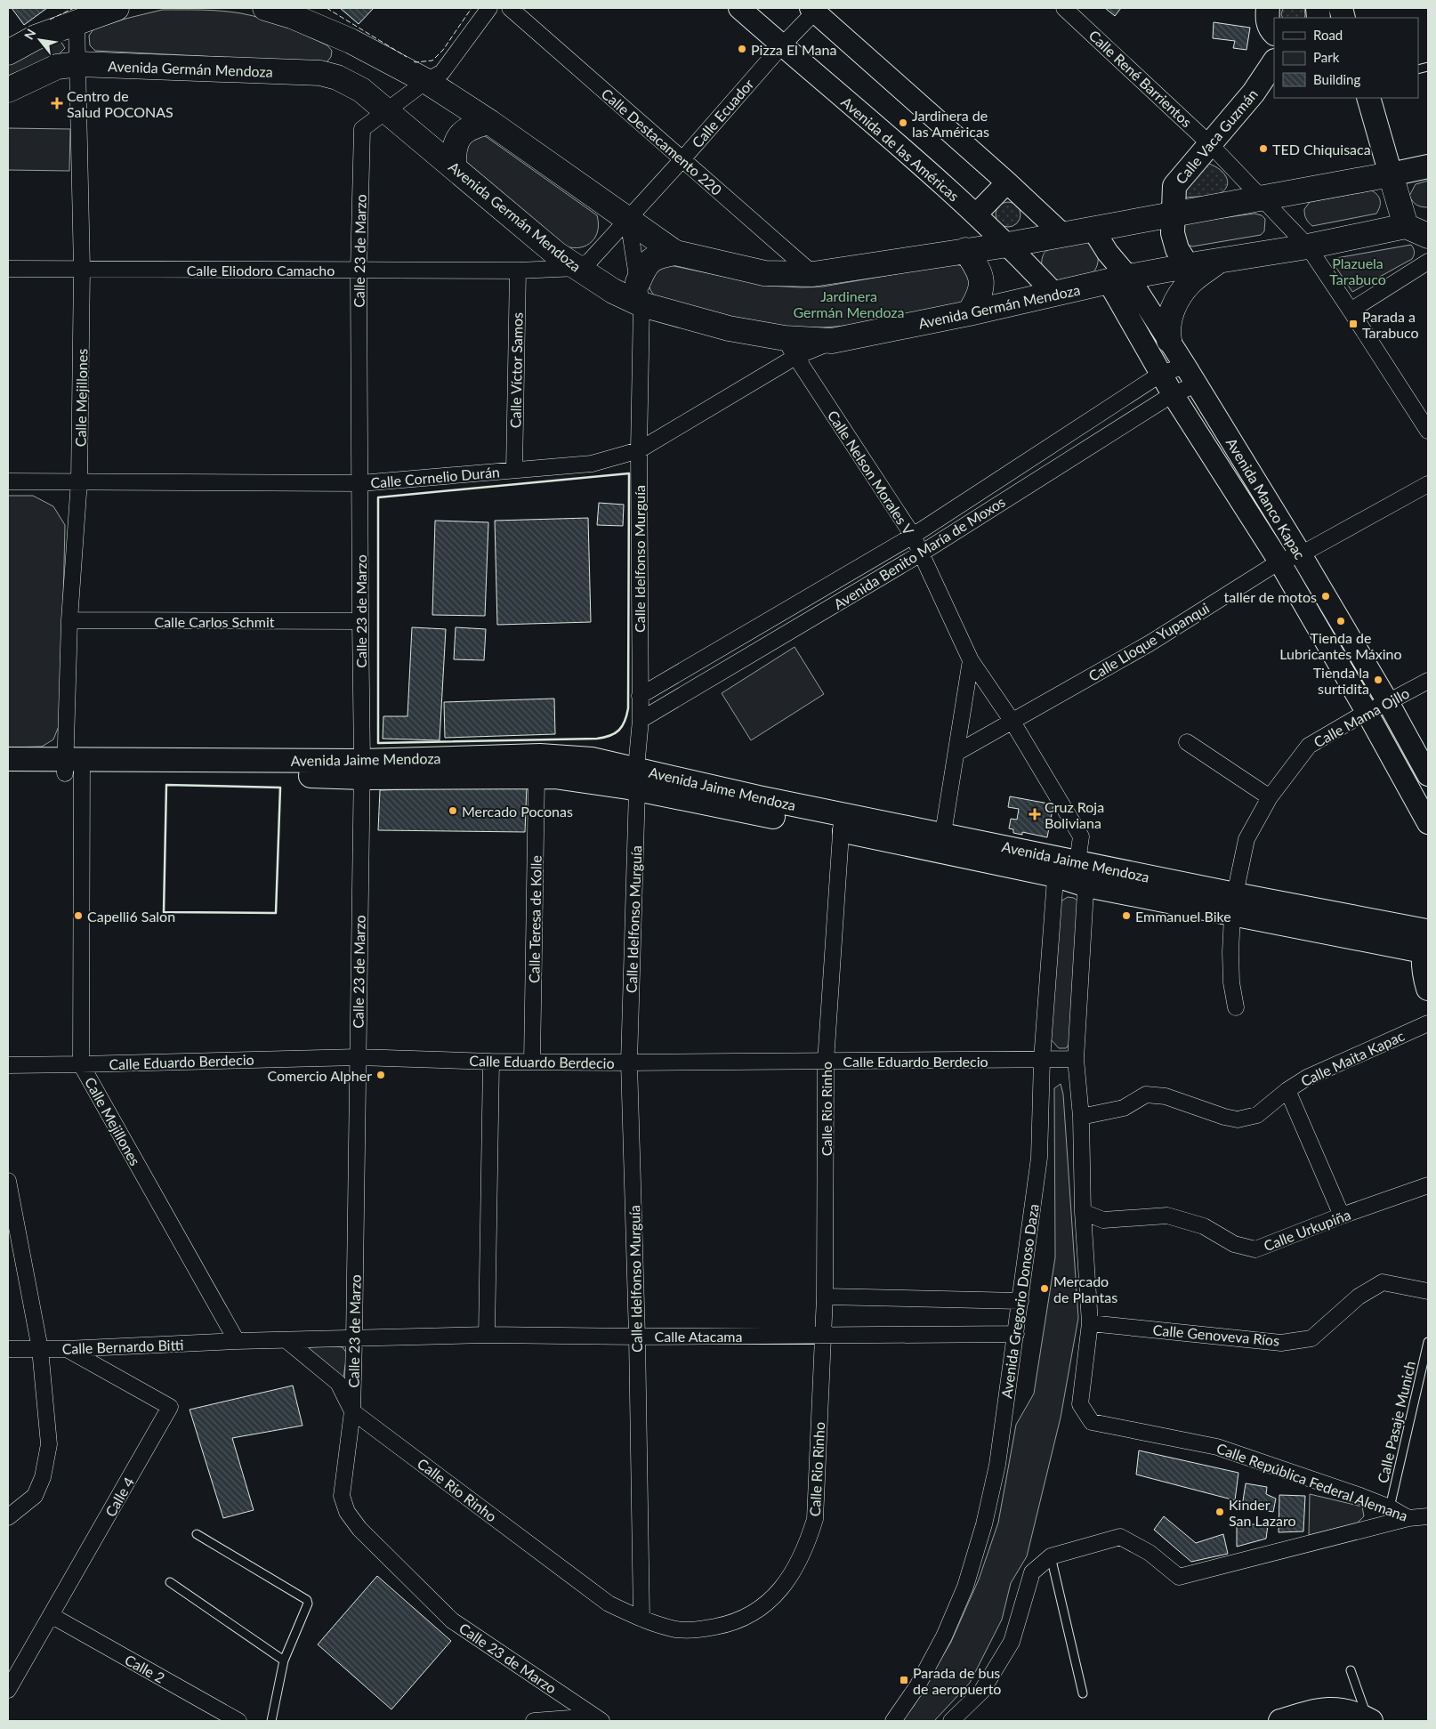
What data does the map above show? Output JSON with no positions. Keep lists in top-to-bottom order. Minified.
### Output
{"streets":{"highway":["Avenida Germán Mendoza"],"main road":["Calle Vaca Guzmán","Avenida de las Américas","Avenida Manco Kapac","Avenida Jaime Mendoza"],"street":["Calle René Barrientos","Calle Ecuador","Calle Destacamento 220","Calle 23 de Marzo","Calle Eliodoro Camacho","Calle Víctor Samos","Calle Mejillones","Calle Nelson Morales V","Calle Cornelio Durán","Avenida Benito María de Moxos","Calle Idelfonso Murguía","Calle Carlos Schmit","Calle Lloque Yupanqui","Calle Mama Ojllo","Calle Teresa de Kolle","Calle Maita Kapac","Calle Eduardo Berdecio","Calle Rio Rinho","Calle Urkupiña","Avenida Gregorio Donoso Daza","Calle Genoveva Ríos","Calle Atacama","Calle Bernardo Bitti","Calle República Federal Alemana","Calle 4","Calle 2"],"lane":["Calle Pasaje Munich"]},"crossings":[["Avenida Germán Mendoza","Calle René Barrientos"],["Avenida Germán Mendoza","Calle Vaca Guzmán"],["Avenida Germán Mendoza","Avenida de las Américas"],["Avenida Germán Mendoza","Calle 23 de Marzo"],["Avenida Germán Mendoza","Calle Eliodoro Camacho"],["Avenida Germán Mendoza","Calle Mejillones"],["Avenida Germán Mendoza","Calle Nelson Morales V"],["Avenida Germán Mendoza","Calle Cornelio Durán"],["Avenida Germán Mendoza","Avenida Manco Kapac"],["Avenida Germán Mendoza","Calle Idelfonso Murguía"],["Calle René Barrientos","Calle Vaca Guzmán"],["Calle Ecuador","Calle Destacamento 220"],["Calle Ecuador","Avenida de las Américas"],["Calle Ecuador","Calle Idelfonso Murguía"],["Calle 23 de Marzo","Calle Eliodoro Camacho"],["Calle 23 de Marzo","Calle Cornelio Durán"],["Calle 23 de Marzo","Calle Carlos Schmit"],["Calle 23 de Marzo","Avenida Jaime Mendoza"],["Calle 23 de Marzo","Calle Eduardo Berdecio"],["Calle 23 de Marzo","Calle Rio Rinho"],["Calle 23 de Marzo","Calle Atacama"],["Calle Eliodoro Camacho","Calle Víctor Samos"],["Calle Eliodoro Camacho","Calle Mejillones"],["Calle Víctor Samos","Calle Cornelio Durán"],["Calle Mejillones","Calle Cornelio Durán"],["Calle Mejillones","Calle Carlos Schmit"],["Calle Mejillones","Avenida Jaime Mendoza"],["Calle Mejillones","Calle Eduardo Berdecio"],["Calle Mejillones","Calle Bernardo Bitti"],["Calle Nelson Morales V","Calle Cornelio Durán"],["Calle Nelson Morales V","Avenida Benito María de Moxos"],["Calle Nelson Morales V","Calle Lloque Yupanqui"],["Calle Nelson Morales V","Avenida Jaime Mendoza"],["Calle Nelson Morales V","Avenida Gregorio Donoso Daza"],["Calle Cornelio Durán","Calle Idelfonso Murguía"],["Avenida Manco Kapac","Avenida Benito María de Moxos"],["Avenida Manco Kapac","Calle Lloque Yupanqui"],["Avenida Manco Kapac","Calle Mama Ojllo"],["Avenida Benito María de Moxos","Calle Idelfonso Murguía"],["Calle Idelfonso Murguía","Avenida Jaime Mendoza"],["Calle Idelfonso Murguía","Calle Eduardo Berdecio"],["Calle Idelfonso Murguía","Calle Rio Rinho"],["Calle Idelfonso Murguía","Calle Atacama"],["Calle Mama Ojllo","Avenida Jaime Mendoza"],["Avenida Jaime Mendoza","Calle Teresa de Kolle"],["Avenida Jaime Mendoza","Calle Rio Rinho"],["Avenida Jaime Mendoza","Avenida Gregorio Donoso Daza"],["Calle Teresa de Kolle","Calle Eduardo Berdecio"],["Calle Eduardo Berdecio","Calle Rio Rinho"],["Calle Eduardo Berdecio","Avenida Gregorio Donoso Daza"],["Calle Rio Rinho","Calle Atacama"],["Avenida Gregorio Donoso Daza","Calle Atacama"],["Calle Genoveva Ríos","Calle República Federal Alemana"],["Calle Bernardo Bitti","Calle 4"],["Calle Pasaje Munich","Calle República Federal Alemana"],["Calle 4","Calle 2"]],"parks":["Plazuela Tarabuco","Jardinera Germán Mendoza"],"places":{"other":["Pizza El Mana","Jardinera de las Américas","TED Chiquisaca","taller de motos","Tienda de Lubricantes Máxino","Tienda la surtidita","Mercado Poconas","Capelli6 Salon","Emmanuel Bike","Comercio Alpher","Mercado de Plantas","Kinder San Lazaro"],"health":["Centro de Salud POCONAS","Cruz Roja Boliviana"],"transit":["Parada a Tarabuco","Parada de bus de aeropuerto"]},"legend":["Road","Park","Building"],"north":"top left"}
